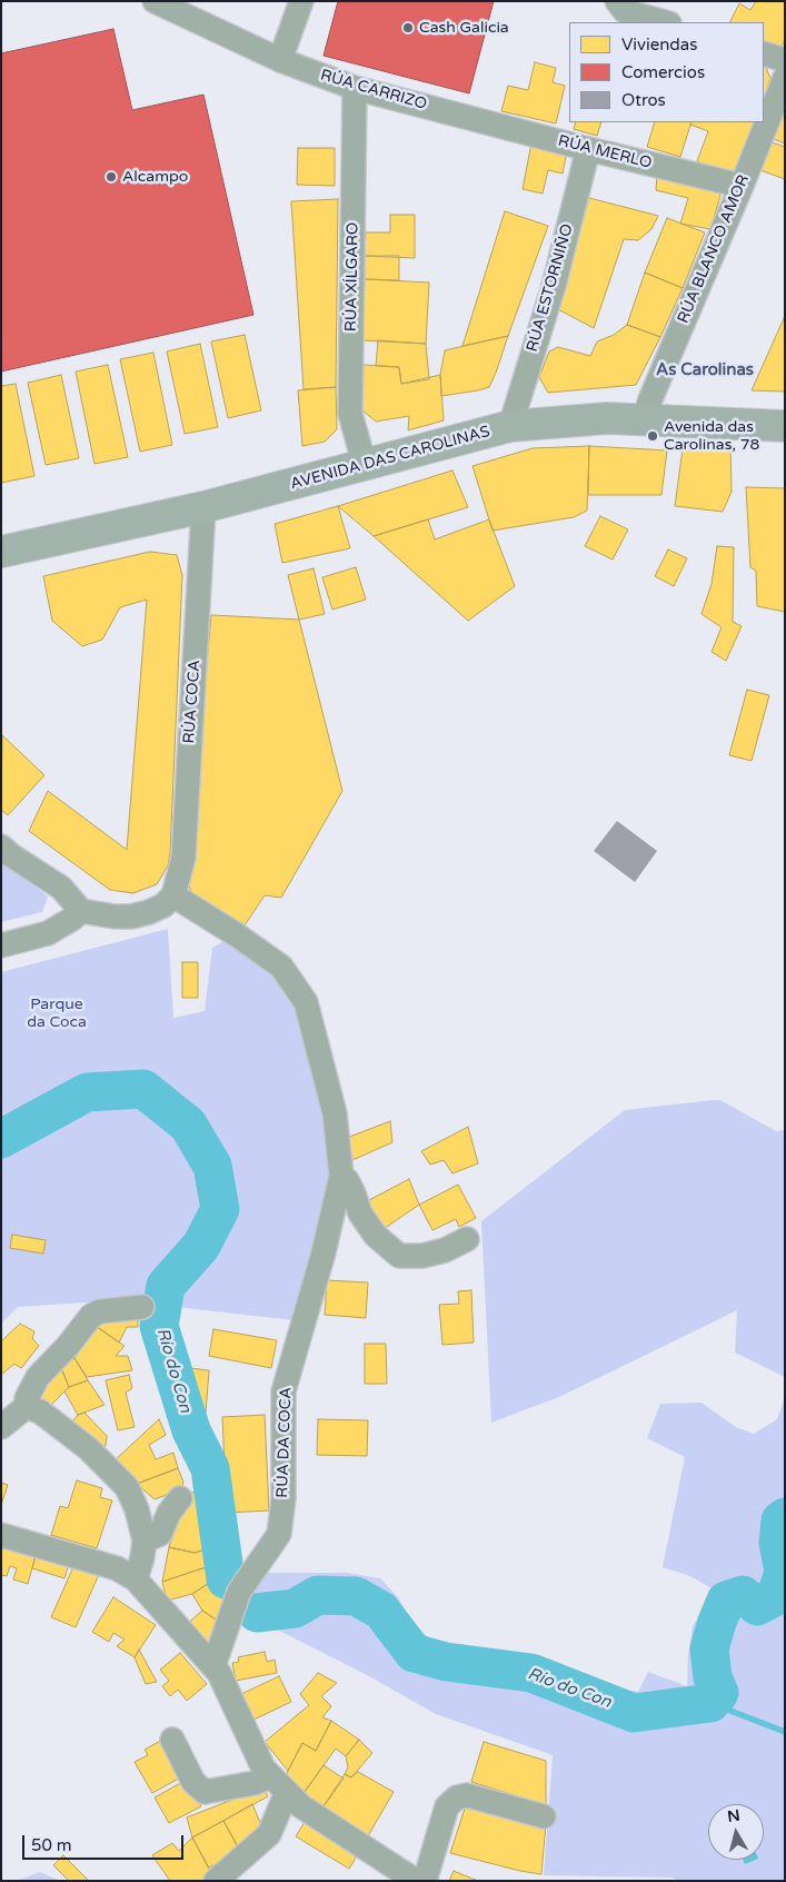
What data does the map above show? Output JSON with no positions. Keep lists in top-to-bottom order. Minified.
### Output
{"streets":{"main road":["AVENIDA DAS CAROLINAS"],"street":["RÚA CARRIZO","RÚA MERLO","RÚA BLANCO AMOR","RÚA XÍLGARO","RÚA ESTORNIÑO","RÚA COCA","RÚA DA COCA"]},"crossings":[["RÚA CARRIZO","RÚA MERLO"],["RÚA CARRIZO","RÚA XÍLGARO"],["RÚA MERLO","RÚA BLANCO AMOR"],["RÚA MERLO","RÚA ESTORNIÑO"],["RÚA BLANCO AMOR","AVENIDA DAS CAROLINAS"],["RÚA XÍLGARO","AVENIDA DAS CAROLINAS"],["RÚA ESTORNIÑO","AVENIDA DAS CAROLINAS"],["AVENIDA DAS CAROLINAS","RÚA COCA"],["RÚA COCA","RÚA DA COCA"]],"districts":["As Carolinas"],"water":["Río do Con"],"parks":["Parque da Coca"],"places":["Cash Galicia","Alcampo","Avenida das Carolinas, 78"],"legend":["Viviendas","Comercios","Otros"],"scale_bar":"50 m","north":"top"}
